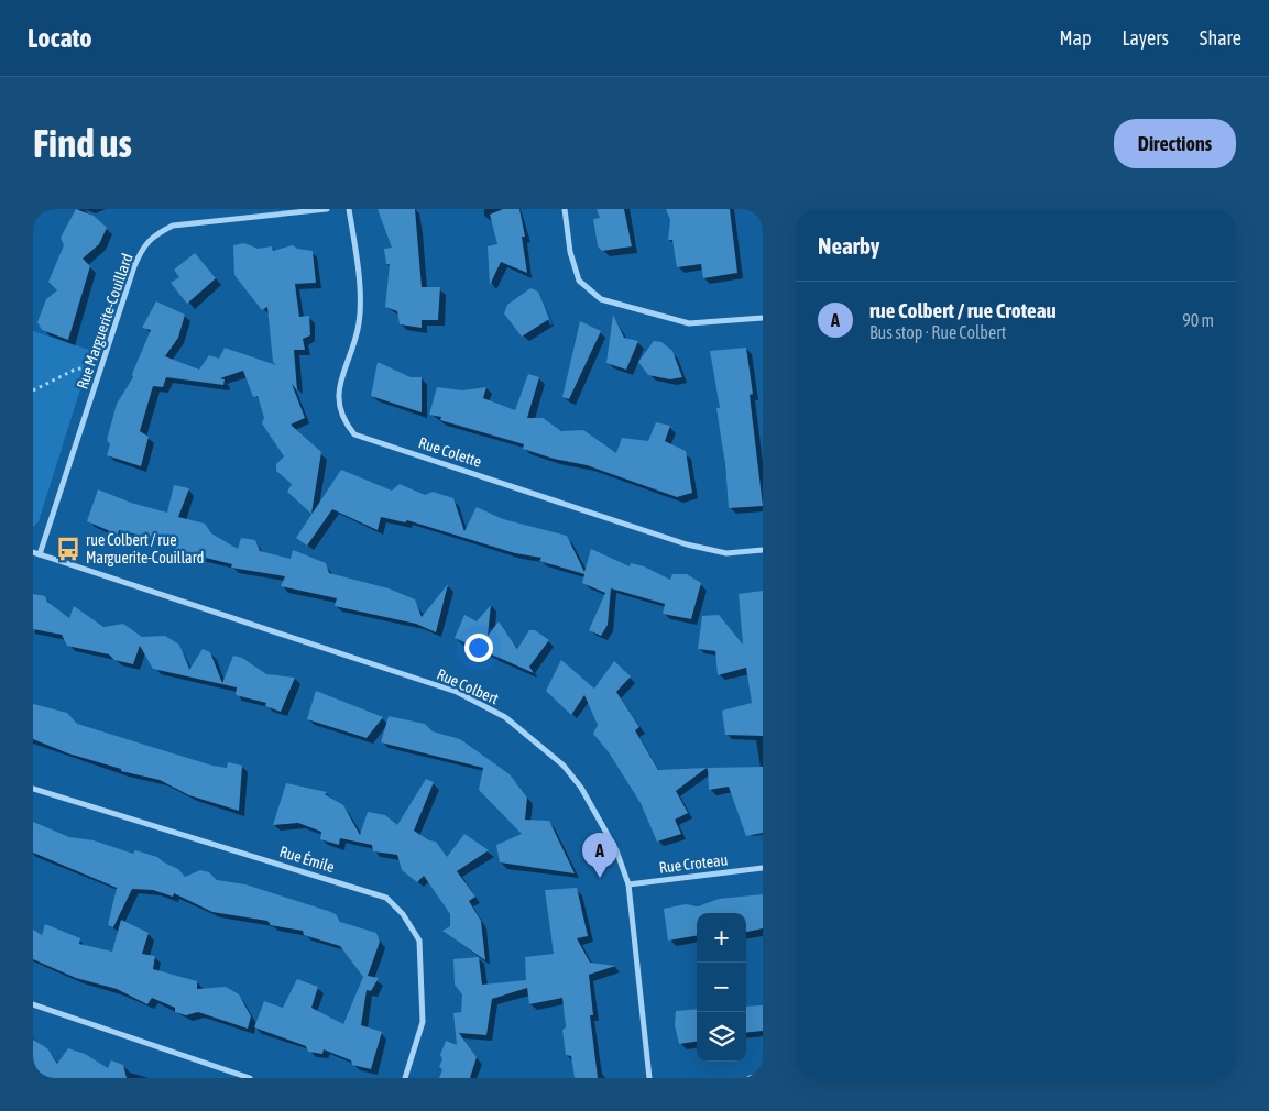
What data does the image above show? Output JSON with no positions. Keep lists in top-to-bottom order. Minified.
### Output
{"streets":{"street":["Rue Marguerite-Couillard","Rue Colette","Rue Colbert","Rue Émile","Rue Croteau"]},"crossings":[["Rue Marguerite-Couillard","Rue Colbert"],["Rue Colbert","Rue Croteau"]],"places":{"bus stop":["rue Colbert / rue Marguerite-Couillard"]},"page":{"header":"Locato","nav":["Map","Layers","Share"],"buttons":"Directions","title":"Find us","heading":"Nearby","list":[{"mark":"A","name":"rue Colbert / rue Croteau","note":"Bus stop · Rue Colbert","value":"90 m"}],"pins":"A","map_buttons":["+","−"]}}
